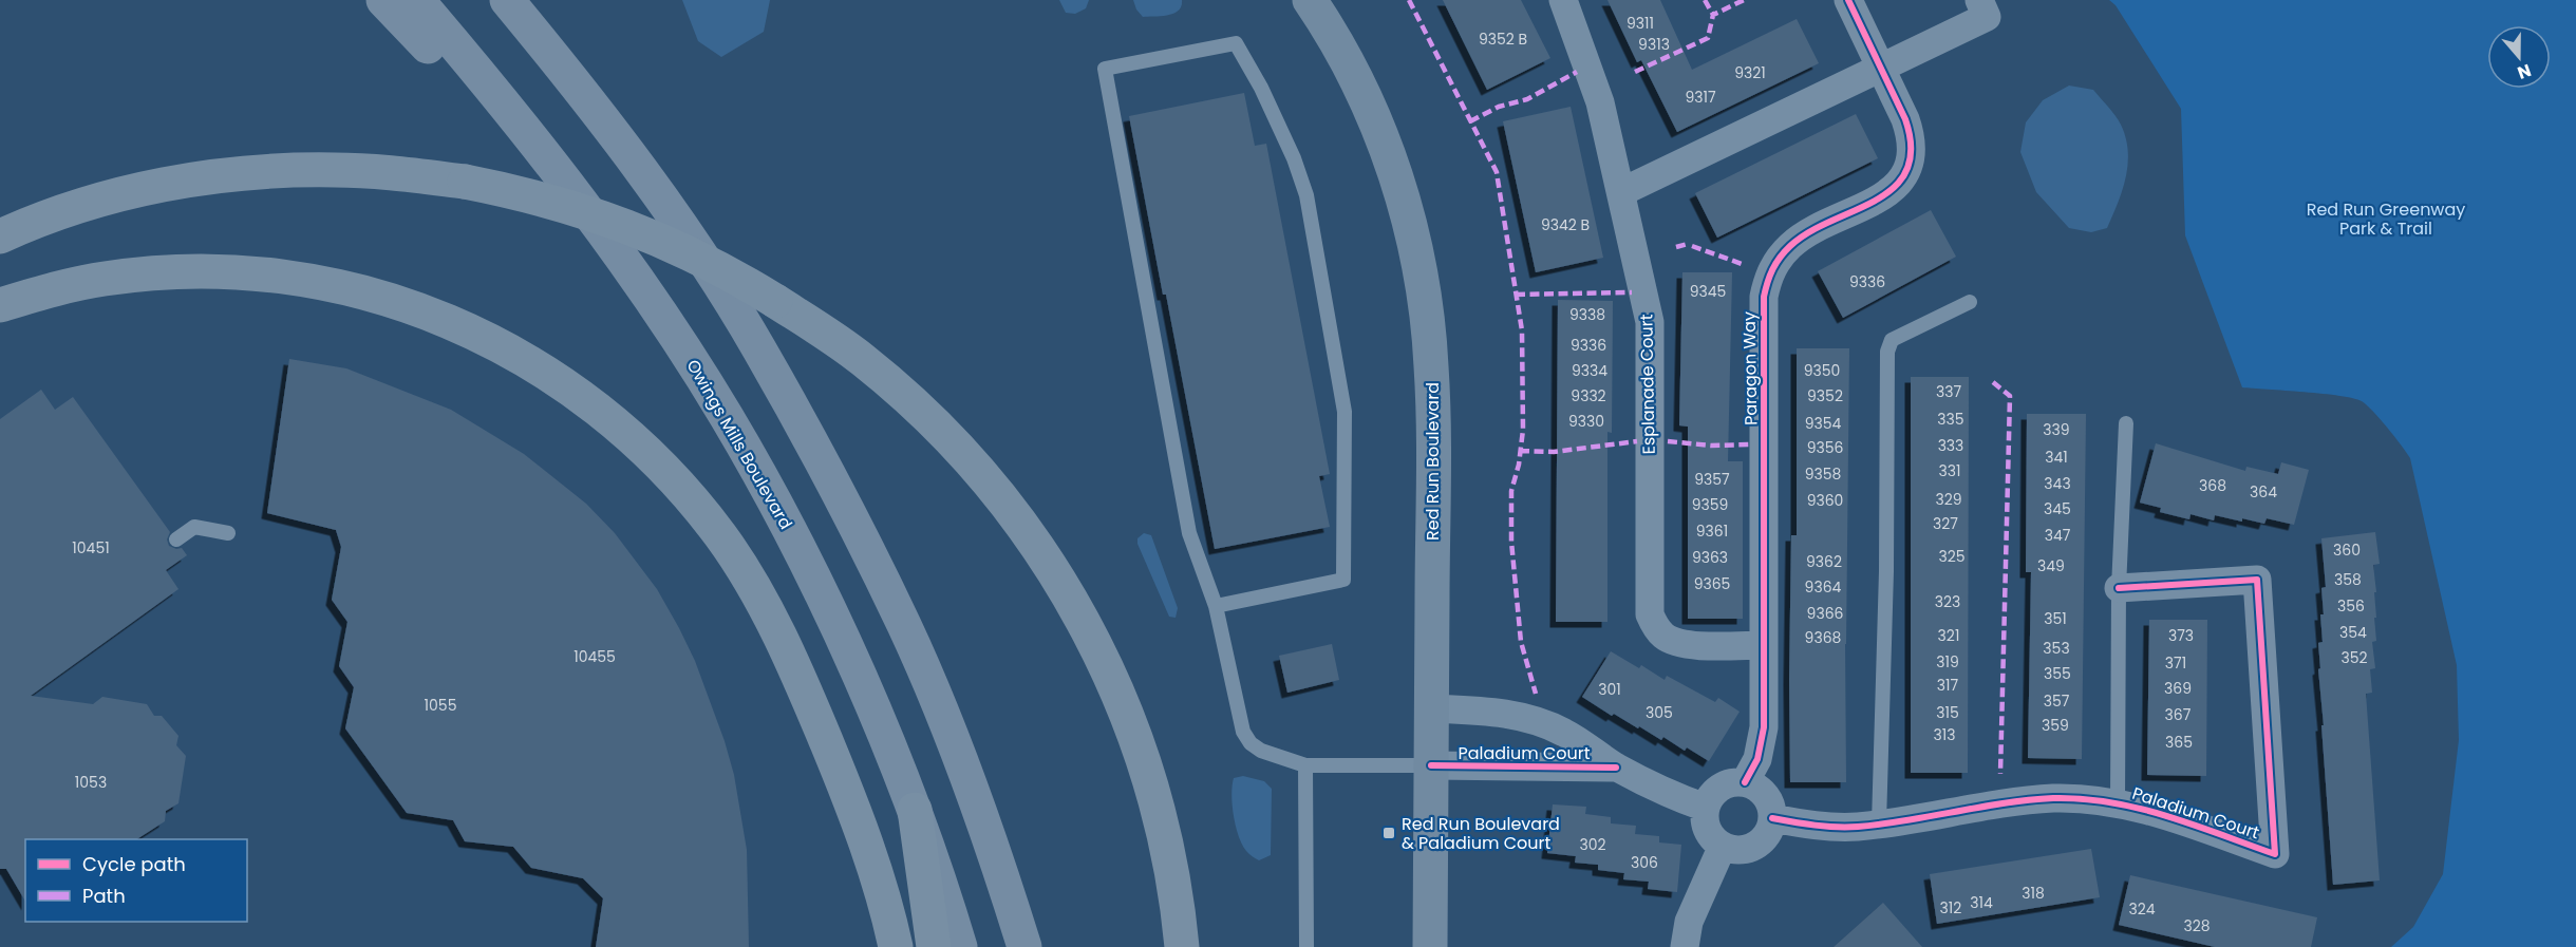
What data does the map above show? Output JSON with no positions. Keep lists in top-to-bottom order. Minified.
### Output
{"streets":{"main road":["Owings Mills Boulevard","Red Run Boulevard"],"street":["Paragon Way","Esplanade Court","Paladium Court"]},"crossings":[["Paragon Way","Esplanade Court"],["Paragon Way","Paladium Court"],["Red Run Boulevard","Paladium Court"]],"parks":["Red Run Greenway Park & Trail"],"places":{"transit":["Red Run Boulevard & Paladium Court"]},"house_numbers":["9311","9352 B","9313","9321","9317","9342 B","9336","9345","9338","9336","9334","9350","337","9332","9352","335","9330","9354","339","333","9356","341","331","9358","9357","343","368","364","329","9360","9359","345","327","9361","347","10451","360","325","9363","9362","349","358","9365","9364","323","356","9366","351","354","321","373","9368","353","10455","352","319","371","355","317","369","301","357","1055","305","315","367","359","313","365","1053","302","306","318","314","312","324","328"],"legend":["Cycle path","Path"],"north":"bottom"}
